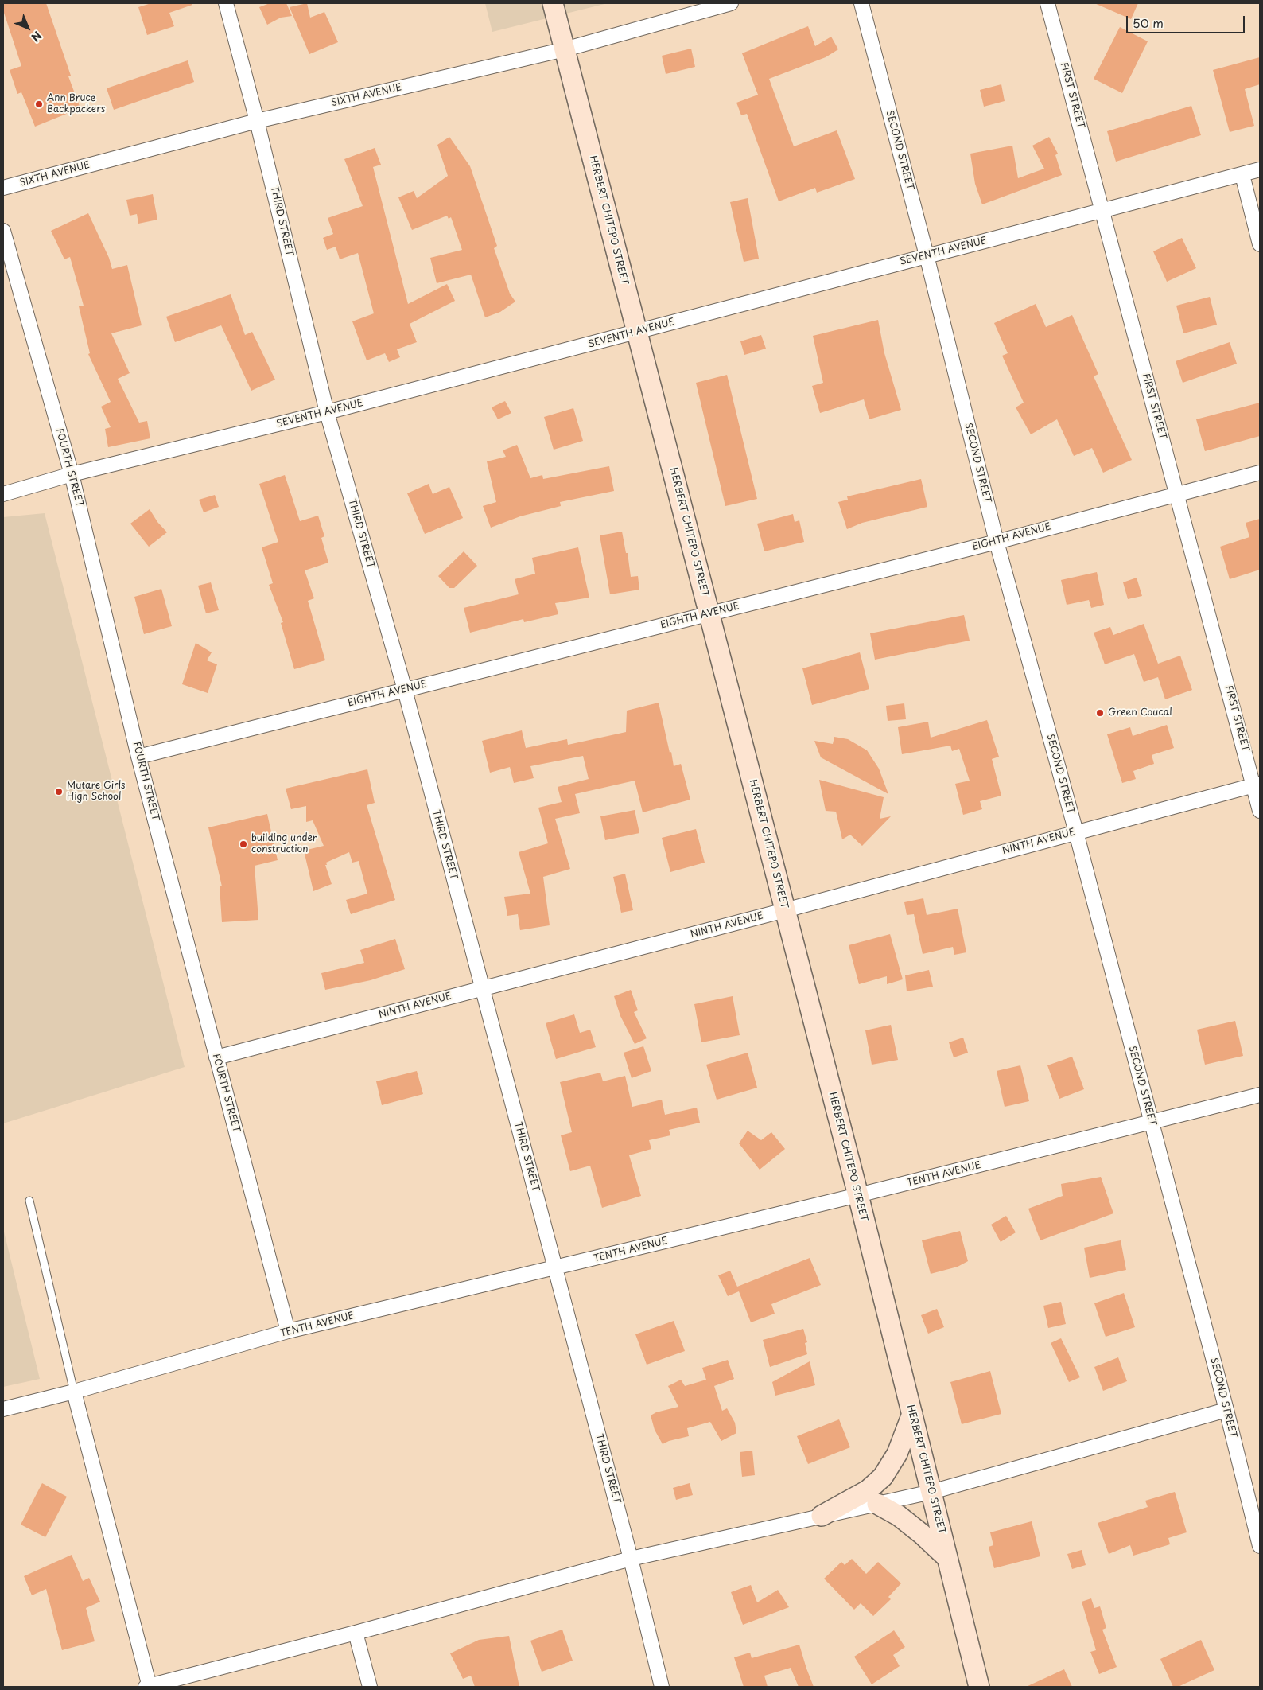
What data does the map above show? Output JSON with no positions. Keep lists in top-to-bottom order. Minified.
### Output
{"streets":{"main road":["HERBERT CHITEPO STREET"],"street":["SIXTH AVENUE","FIRST STREET","SECOND STREET","THIRD STREET","SEVENTH AVENUE","FOURTH STREET","EIGHTH AVENUE","NINTH AVENUE","TENTH AVENUE"]},"crossings":[["SIXTH AVENUE","HERBERT CHITEPO STREET"],["SIXTH AVENUE","THIRD STREET"],["FIRST STREET","SEVENTH AVENUE"],["FIRST STREET","EIGHTH AVENUE"],["FIRST STREET","NINTH AVENUE"],["SECOND STREET","SEVENTH AVENUE"],["SECOND STREET","EIGHTH AVENUE"],["SECOND STREET","NINTH AVENUE"],["SECOND STREET","TENTH AVENUE"],["HERBERT CHITEPO STREET","SEVENTH AVENUE"],["HERBERT CHITEPO STREET","EIGHTH AVENUE"],["HERBERT CHITEPO STREET","NINTH AVENUE"],["HERBERT CHITEPO STREET","TENTH AVENUE"],["THIRD STREET","SEVENTH AVENUE"],["THIRD STREET","EIGHTH AVENUE"],["THIRD STREET","NINTH AVENUE"],["THIRD STREET","TENTH AVENUE"],["SEVENTH AVENUE","FOURTH STREET"],["FOURTH STREET","EIGHTH AVENUE"],["FOURTH STREET","NINTH AVENUE"],["FOURTH STREET","TENTH AVENUE"]],"places":["Ann Bruce Backpackers","Green Coucal","Mutare Girls High School","building under construction"],"scale_bar":"50 m","north":"bottom right"}
